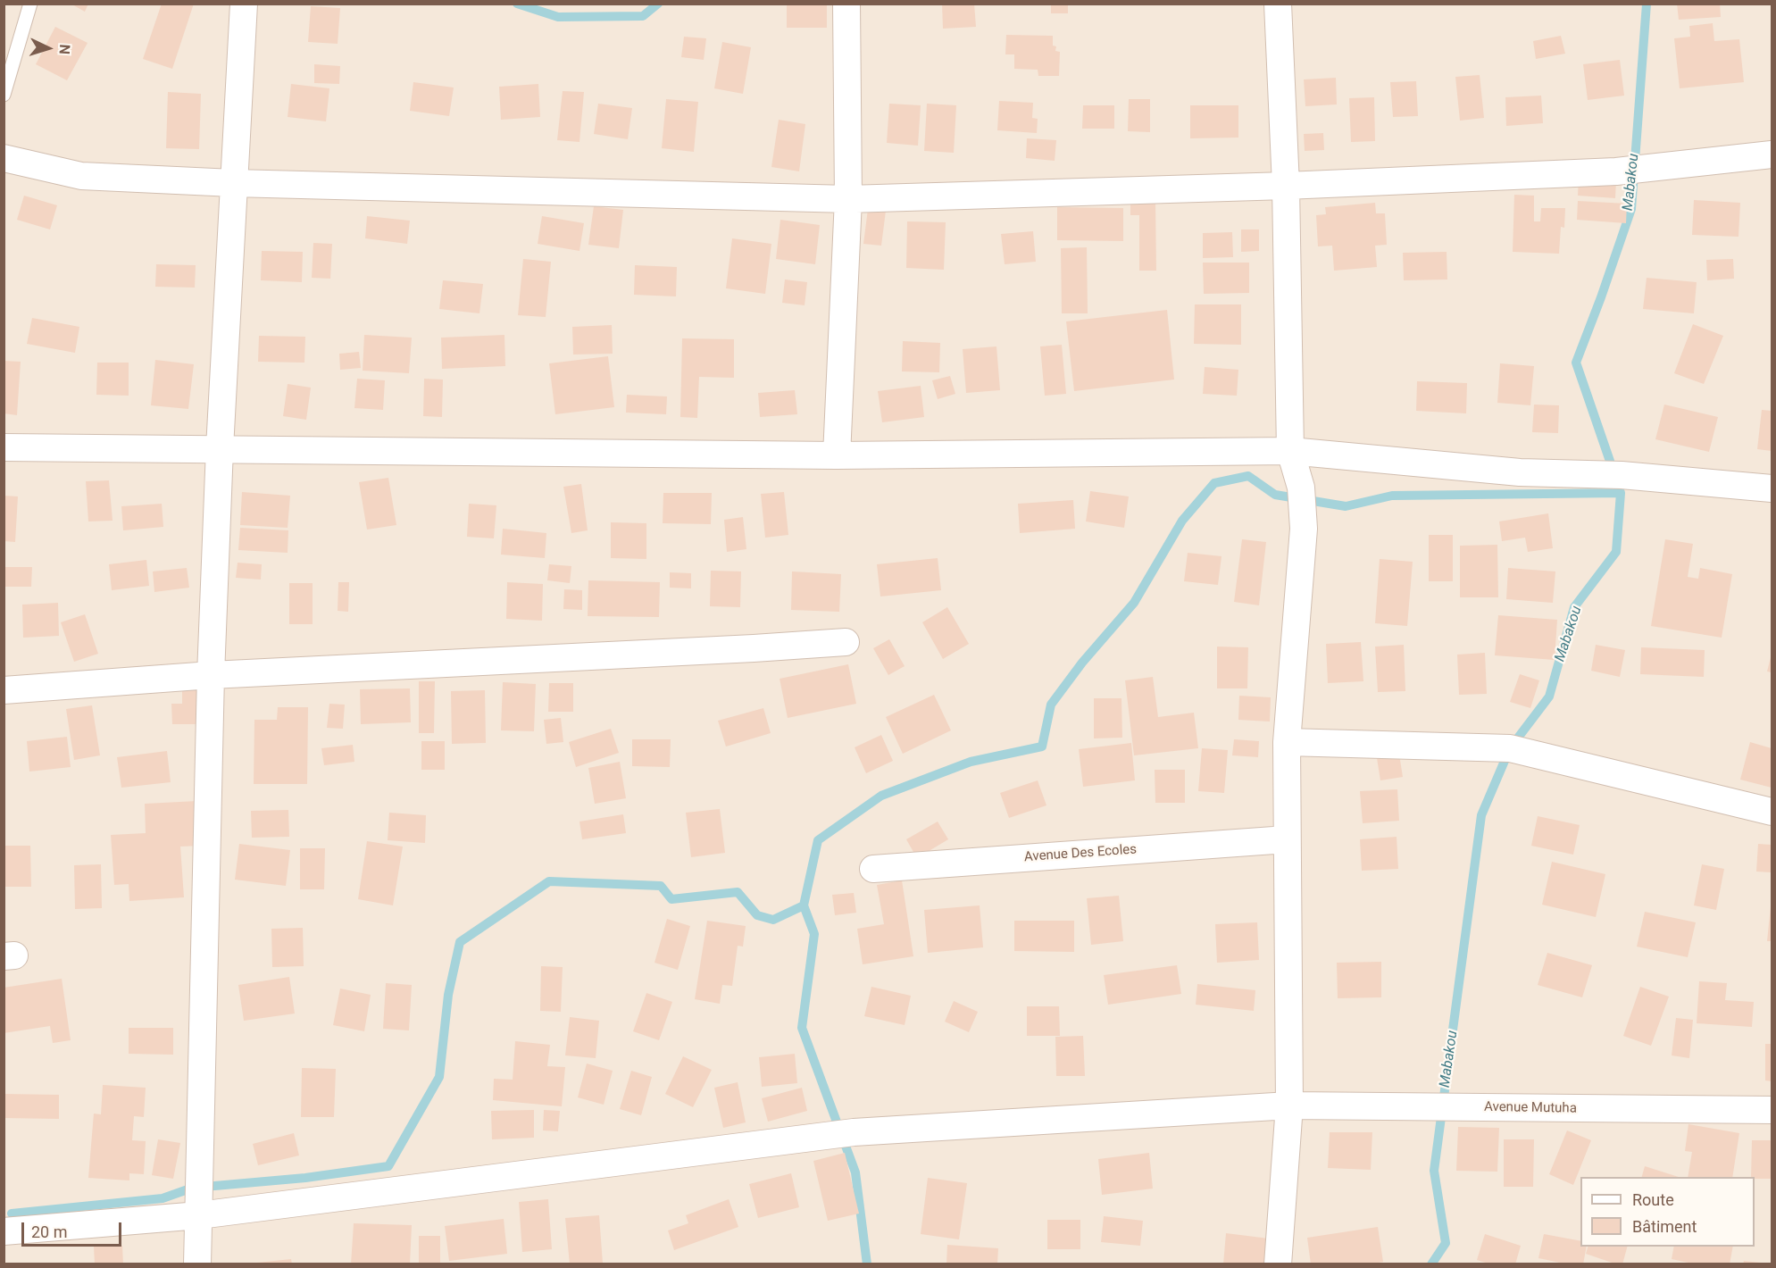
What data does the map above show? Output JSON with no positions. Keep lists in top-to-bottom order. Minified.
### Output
{"streets":{"street":["Avenue Des Ecoles","Avenue Mutuha"]},"water":["Mabakou"],"legend":["Route","Bâtiment"],"scale_bar":"20 m","north":"right"}
